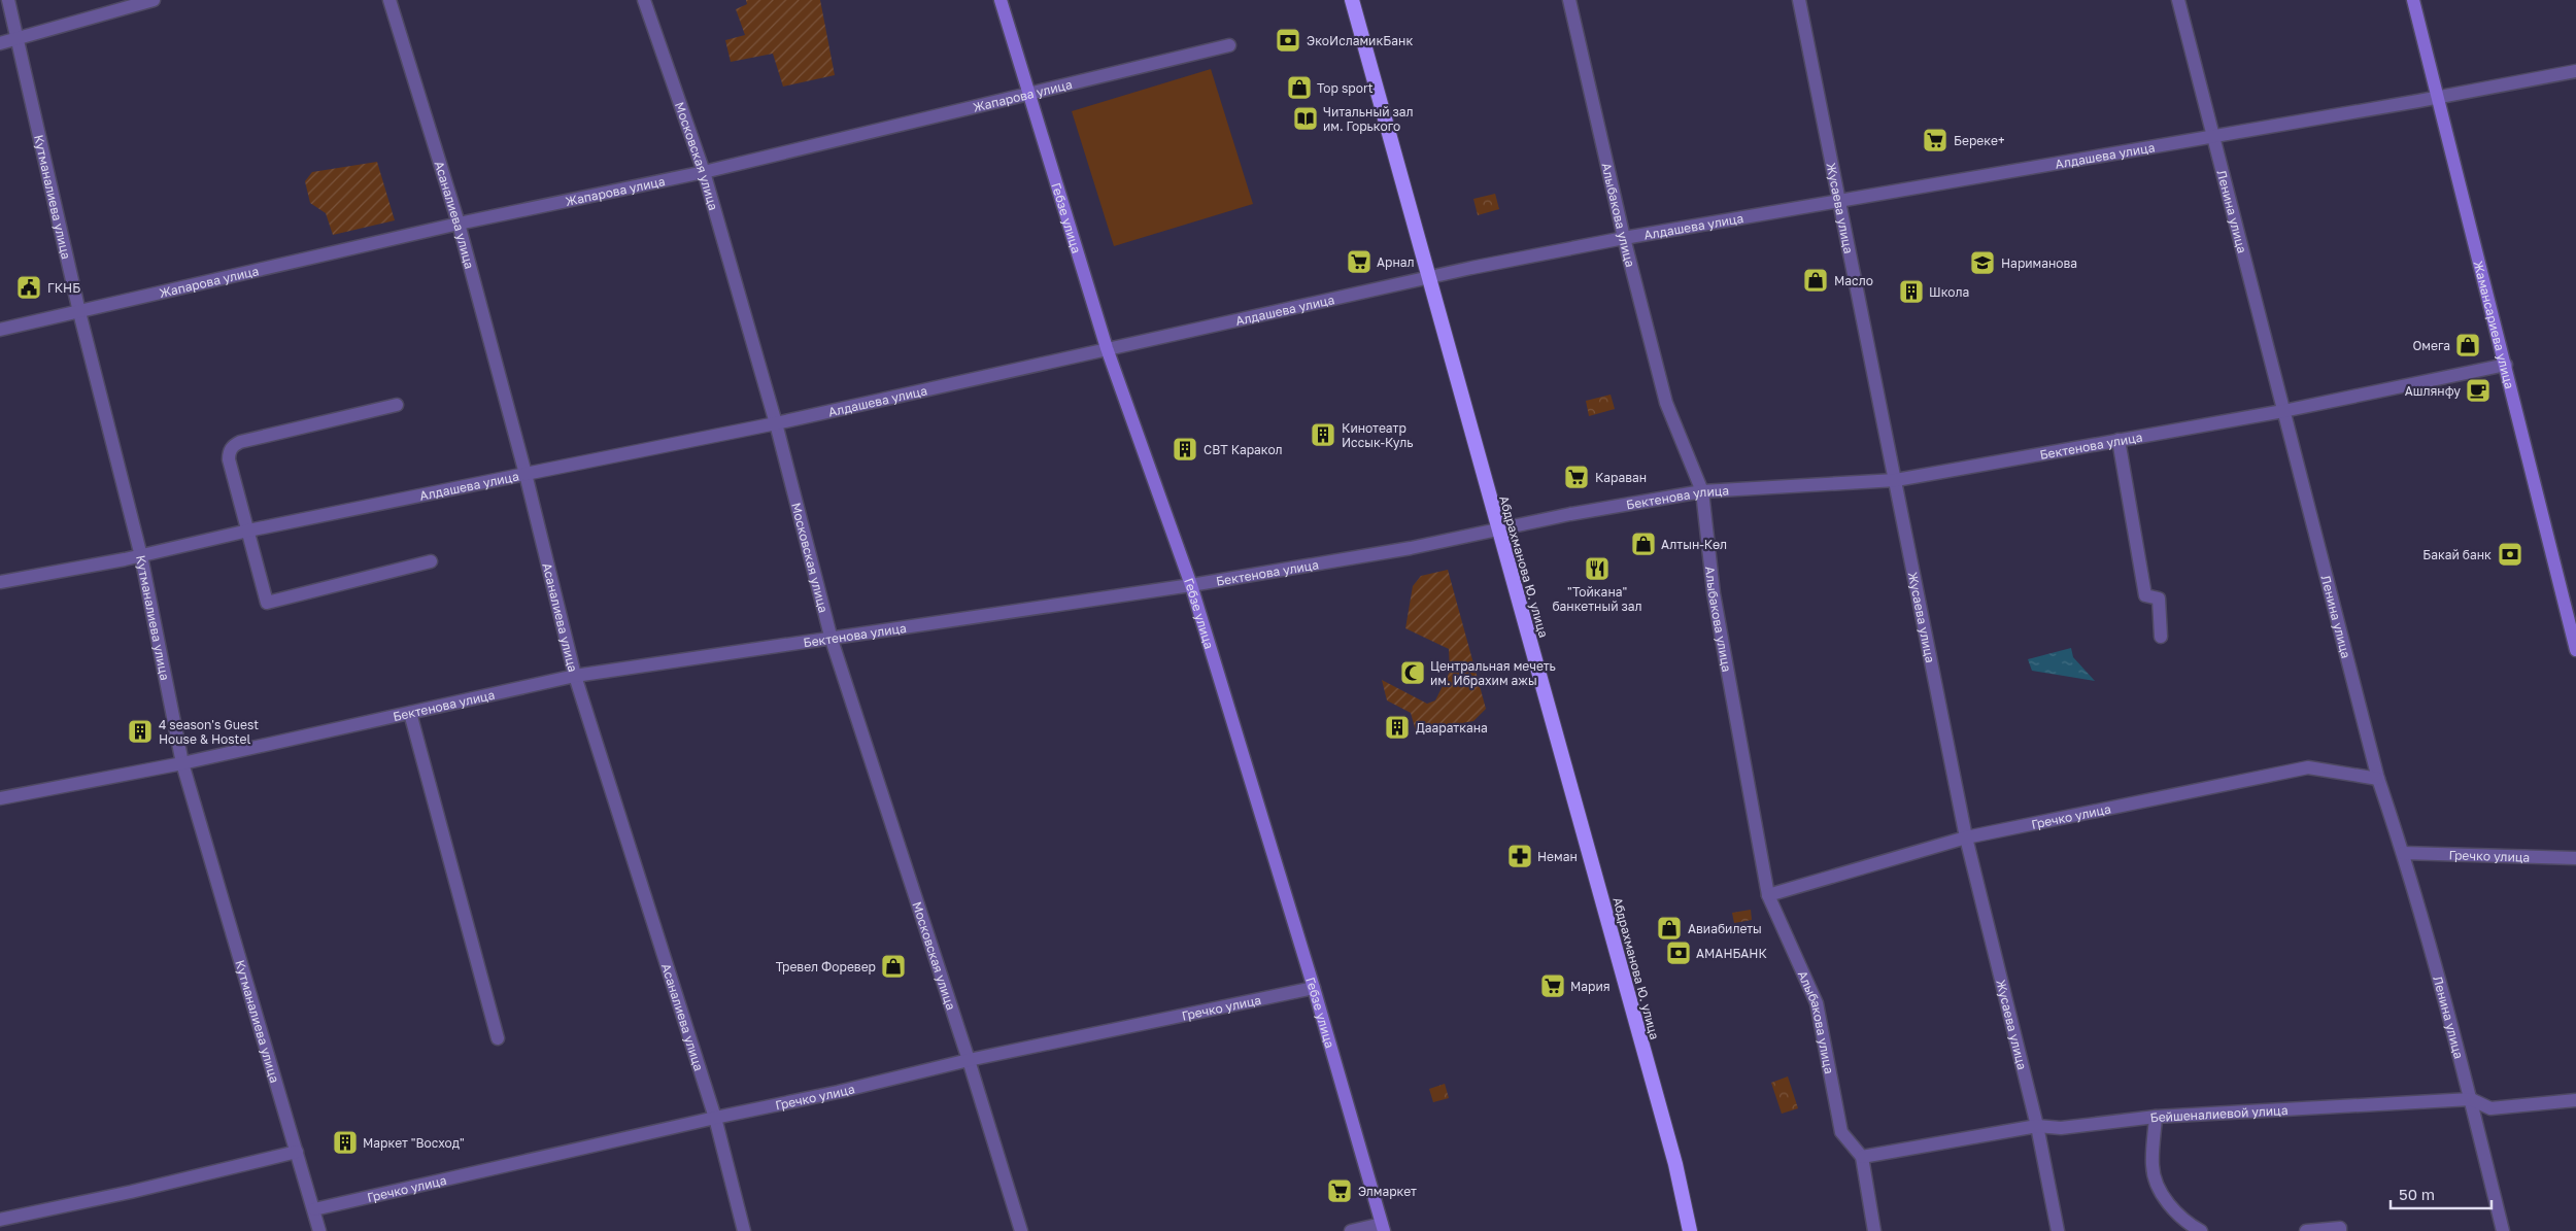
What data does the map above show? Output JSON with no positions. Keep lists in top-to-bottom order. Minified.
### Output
{"streets":{"highway":["Абдрахманова Ю. улица"],"main road":["Гебзе улица","Жамансариева улица"],"street":["Жапарова улица","Алдашева улица","Московская улица","Кутманалиева улица","Жусаева улица","Ленина улица","Асаналиева улица","Алыбакова улица","Бектенова улица","Гречко улица","Бейшеналиевой улица"]},"crossings":[["Жапарова улица","Московская улица"],["Жапарова улица","Кутманалиева улица"],["Жапарова улица","Асаналиева улица"],["Жапарова улица","Гебзе улица"],["Алдашева улица","Московская улица"],["Алдашева улица","Кутманалиева улица"],["Алдашева улица","Жусаева улица"],["Алдашева улица","Ленина улица"],["Алдашева улица","Асаналиева улица"],["Алдашева улица","Алыбакова улица"],["Алдашева улица","Гебзе улица"],["Алдашева улица","Жамансариева улица"],["Алдашева улица","Абдрахманова Ю. улица"],["Московская улица","Бектенова улица"],["Московская улица","Гречко улица"],["Кутманалиева улица","Бектенова улица"],["Кутманалиева улица","Гречко улица"],["Жусаева улица","Бектенова улица"],["Жусаева улица","Гречко улица"],["Жусаева улица","Бейшеналиевой улица"],["Ленина улица","Бектенова улица"],["Ленина улица","Гречко улица"],["Ленина улица","Бейшеналиевой улица"],["Асаналиева улица","Бектенова улица"],["Асаналиева улица","Гречко улица"],["Алыбакова улица","Бектенова улица"],["Алыбакова улица","Гречко улица"],["Алыбакова улица","Бейшеналиевой улица"],["Гебзе улица","Бектенова улица"],["Гебзе улица","Гречко улица"],["Жамансариева улица","Бектенова улица"],["Бектенова улица","Абдрахманова Ю. улица"]],"places":{"bank":["ЭкоИсламикБанк","Бакай банк","АМАНБАНК"],"shop":["Top sport","Масло","Омега","Алтын-Көл","Авиабилеты","Тревел Форевер"],"library":["Читальный зал им. Горького"],"supermarket":["Береке+","Арнал","Караван","Мария","Элмаркет"],"school or university":["Нариманова"],"public building":["ГКНБ"],"building":["Школа","Кинотеатр Иссык-Куль","СВТ Каракол","Даараткана","4 season's Guest House & Hostel","Маркет \"Восход\""],"cafe":["Ашлянфу"],"restaurant":["\"Тойкана\" банкетный зал"],"mosque":["Центральная мечеть им. Ибрахим ажы"],"pharmacy":["Неман"]},"scale_bar":"50 m"}
